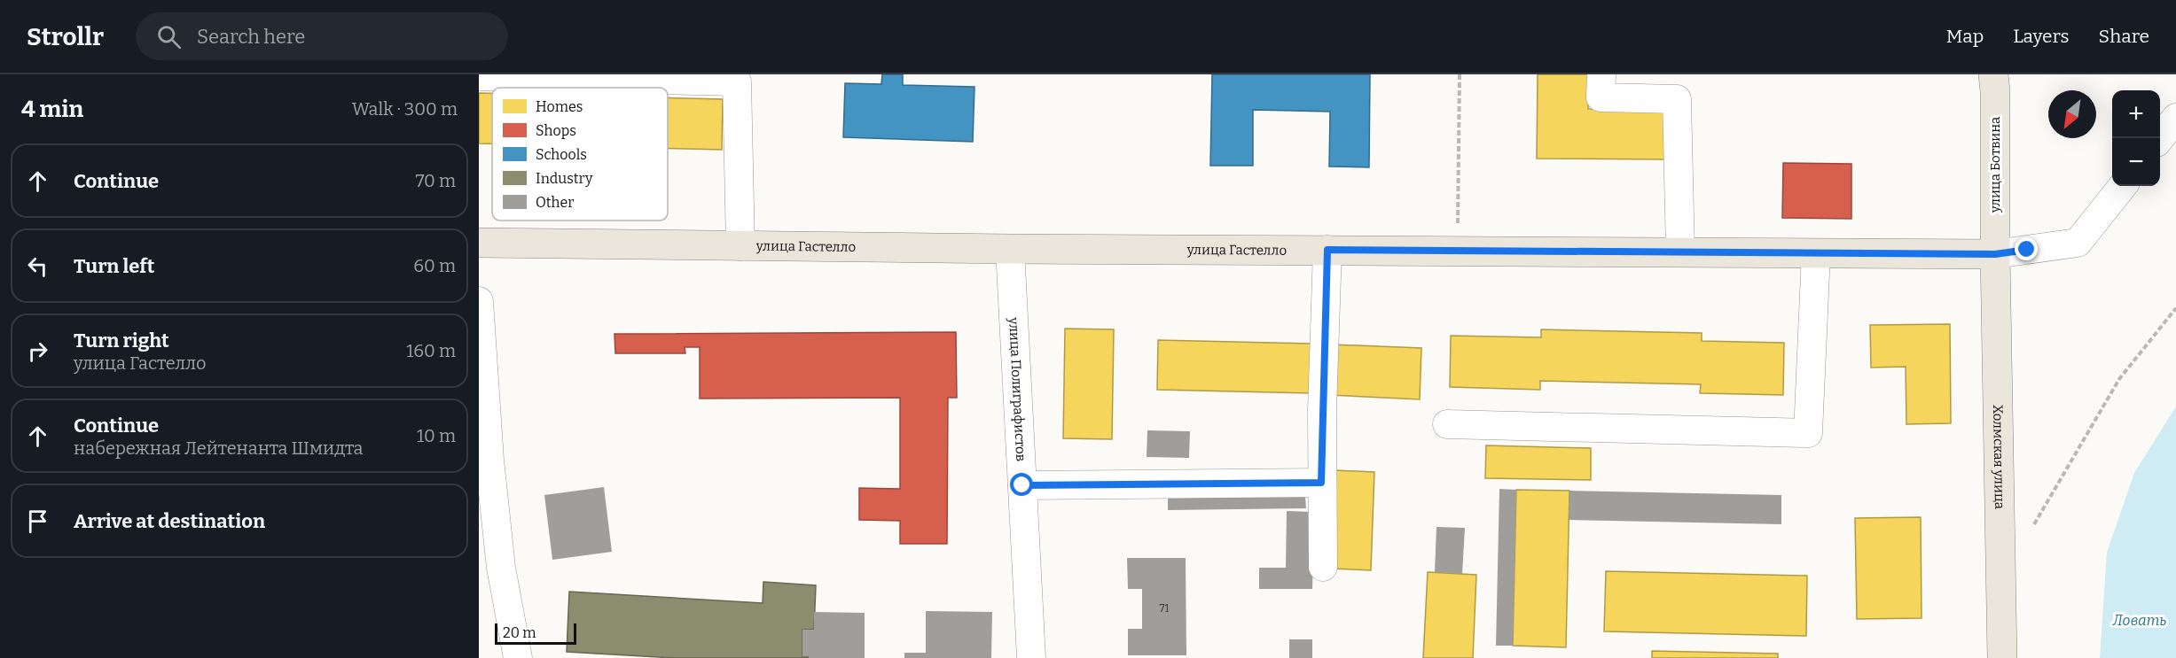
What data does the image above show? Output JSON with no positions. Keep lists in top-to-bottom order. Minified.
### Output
{"streets":{"main road":["улица Ботвина","улица Гастелло","Холмская улица"],"street":["улица Полиграфистов"]},"crossings":[["улица Ботвина","улица Гастелло"],["улица Ботвина","Холмская улица"],["улица Гастелло","улица Полиграфистов"],["улица Гастелло","Холмская улица"]],"water":["Ловать"],"house_numbers":["71"],"legend":["Homes","Shops","Schools","Industry","Other"],"scale_bar":"20 m","north":"bottom left","page":{"header":"Strollr","search":"Search here","nav":["Map","Layers","Share"],"heading":["4 min","Walk · 300 m"],"map_buttons":["+","−"],"list":[["Continue","70 m"],["Turn left","60 m"],["Turn right","улица Гастелло","160 m"],["Continue","набережная Лейтенанта Шмидта","10 m"],"Arrive at destination"],"scale":"20 m"}}
